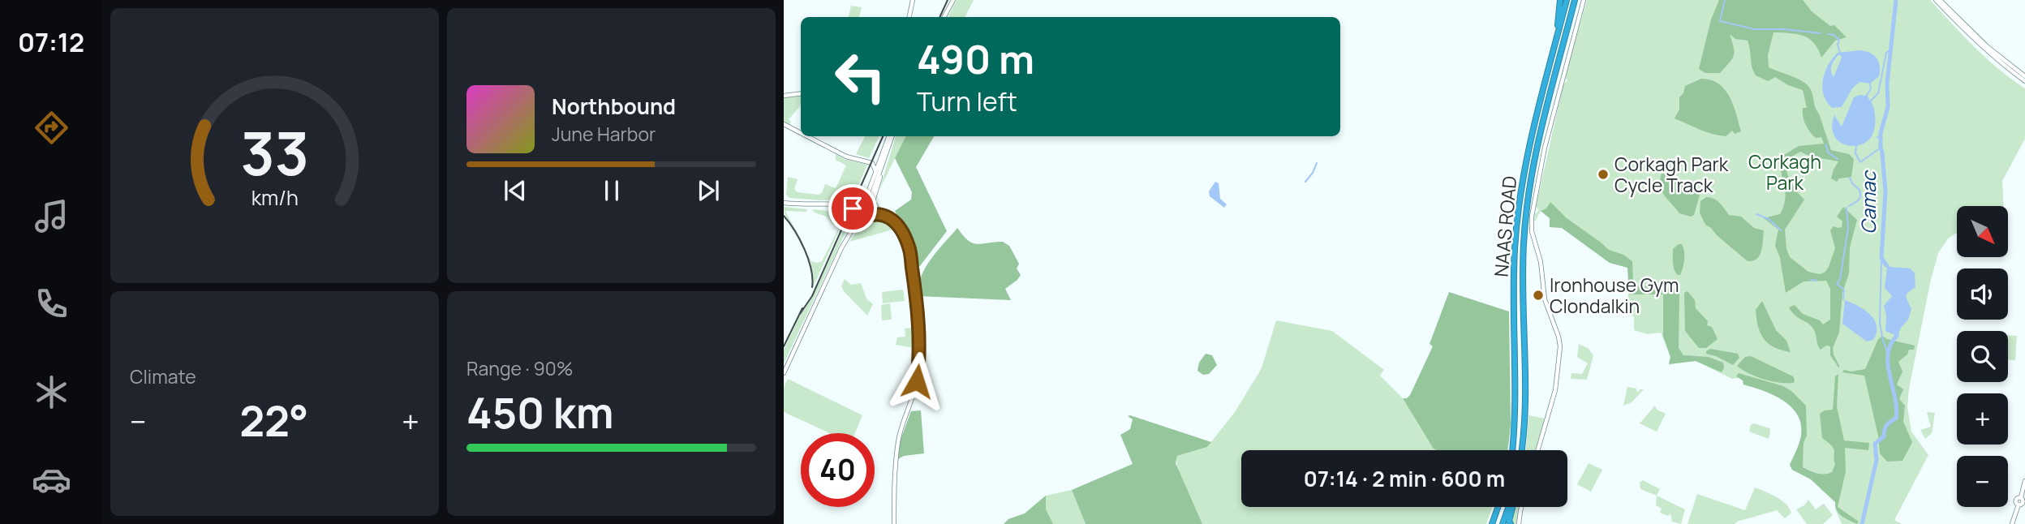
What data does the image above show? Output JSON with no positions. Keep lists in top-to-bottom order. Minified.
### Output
{"streets":{"highway":["NAAS ROAD"]},"water":["Camac"],"parks":["Corkagh Park"],"places":["Corkagh Park Cycle Track","Ironhouse Gym Clondalkin"],"north":"bottom right","page":{"tabs":"07:12","turn":["490 m","Turn left"],"song":["Northbound","June Harbor"],"map_buttons":["+","−"],"tile":["Climate",["Range · 90%","450 km"]],"heat":["−","22°","+"],"limit":"40","trip":"07:14 · 2 min · 600 m","gauge":["33","km/h"]}}
